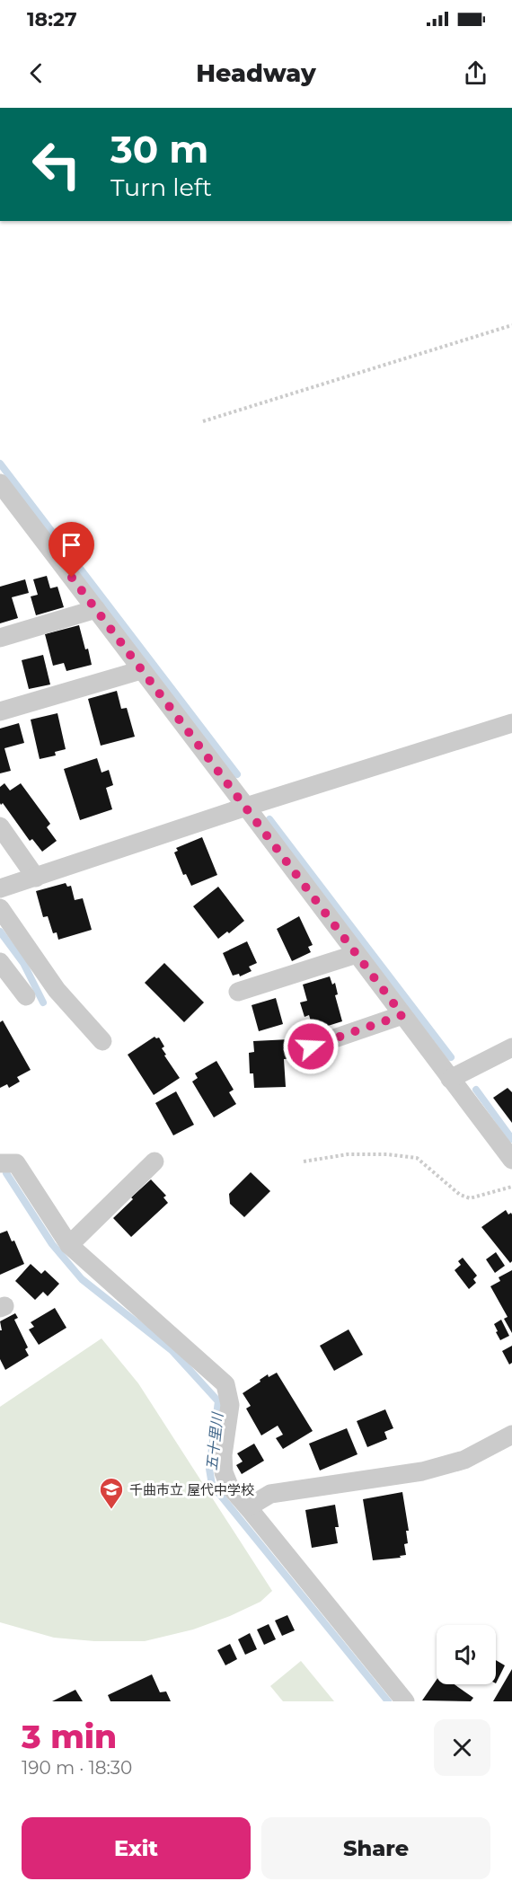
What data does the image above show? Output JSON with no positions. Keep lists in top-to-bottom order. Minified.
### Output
{"water":["五十里川"],"places":{"school or university":["千曲市立 屋代中学校"]},"page":{"status":"18:27","header":"Headway","turn":["30 m","Turn left"],"heading":["3 min","190 m · 18:30"],"buttons":["Exit","Share"]}}
